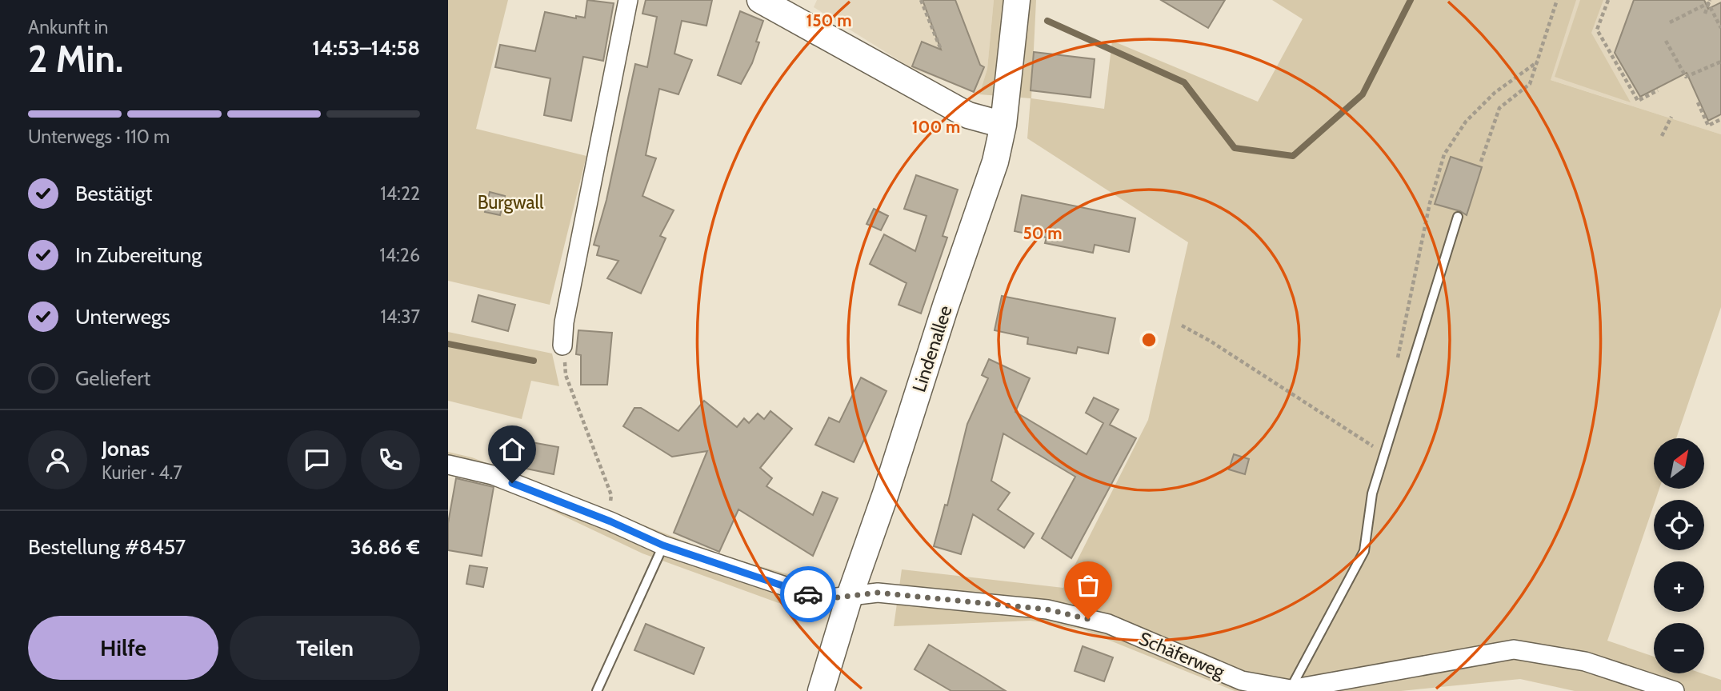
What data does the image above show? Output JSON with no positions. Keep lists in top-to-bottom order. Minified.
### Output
{"streets":{"main road":["Lindenallee"],"street":["Schäferweg"]},"crossings":[["Lindenallee","Schäferweg"]],"parks":["Burgwall"],"north":"top right","page":{"heading":["2 Min.","Ankunft in","14:53–14:58"],"panel":["Jonas","Kurier · 4.7","Bestellung #8457","36.86 €"],"bar":"Unterwegs · 110 m","list":[["Bestätigt","14:22"],["In Zubereitung","14:26"],["Unterwegs","14:37"],"Geliefert"],"map_buttons":["+","−"],"buttons":["Hilfe","Teilen"]},"rings":["150 m","100 m","50 m"]}
